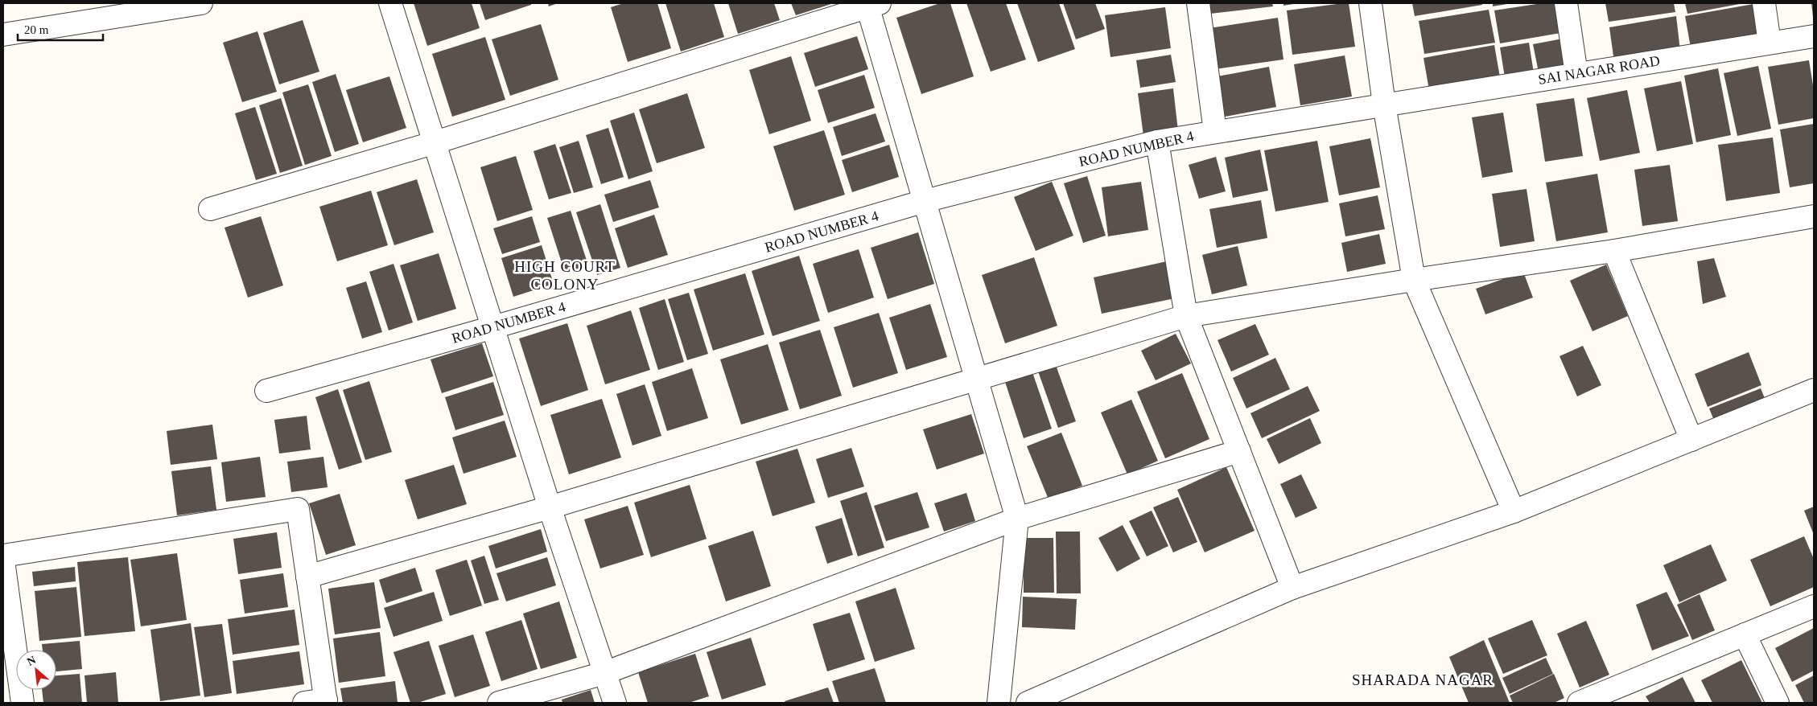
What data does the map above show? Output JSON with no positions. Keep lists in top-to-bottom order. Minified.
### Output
{"streets":{"street":["SAI NAGAR ROAD","ROAD NUMBER 4"]},"crossings":[["SAI NAGAR ROAD","ROAD NUMBER 4"]],"districts":["HIGH COURT COLONY","SHARADA NAGAR"],"scale_bar":"20 m","north":"top left"}
